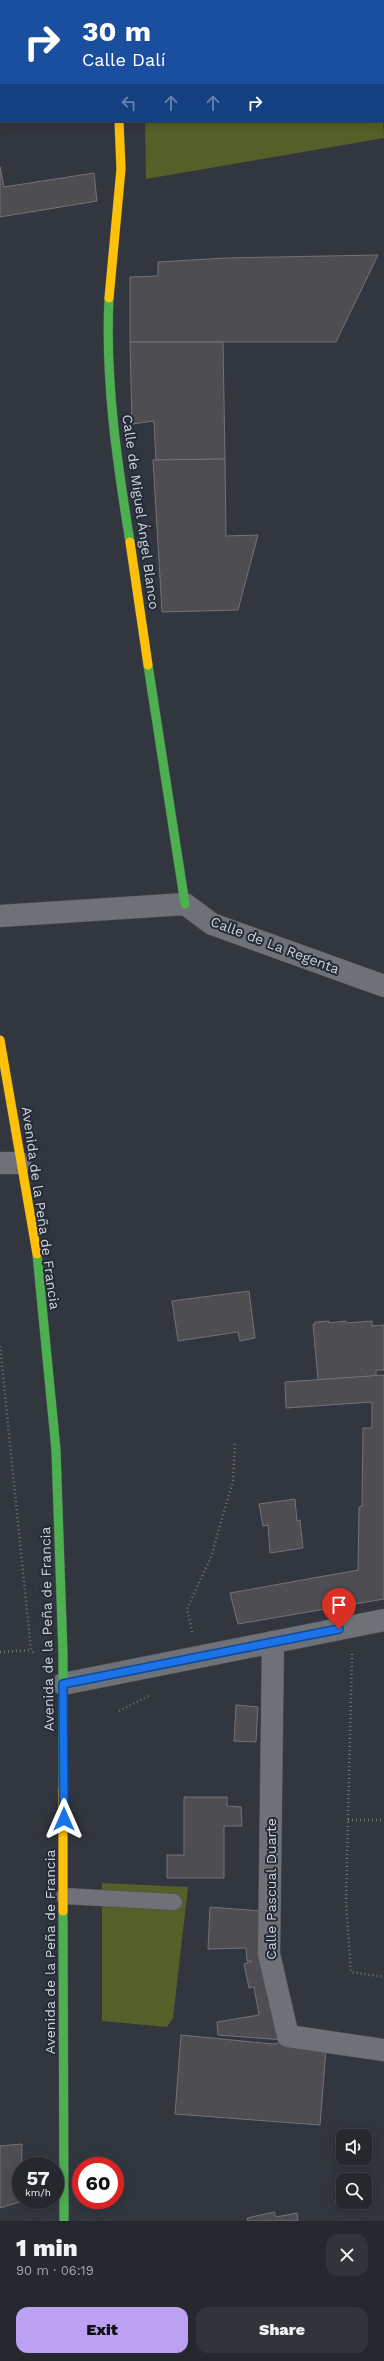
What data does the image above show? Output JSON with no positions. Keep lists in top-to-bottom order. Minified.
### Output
{"streets":{"main road":["Calle de Miguel Ángel Blanco","Avenida de la Peña de Francia"],"street":["Calle de La Regenta","Calle Pascual Duarte"]},"crossings":[["Calle de Miguel Ángel Blanco","Calle de La Regenta"]],"page":{"turn":["30 m","Calle Dalí"],"speed":"57 km/h","limit":"60","heading":["1 min","90 m · 06:19"],"buttons":["Exit","Share"]}}
